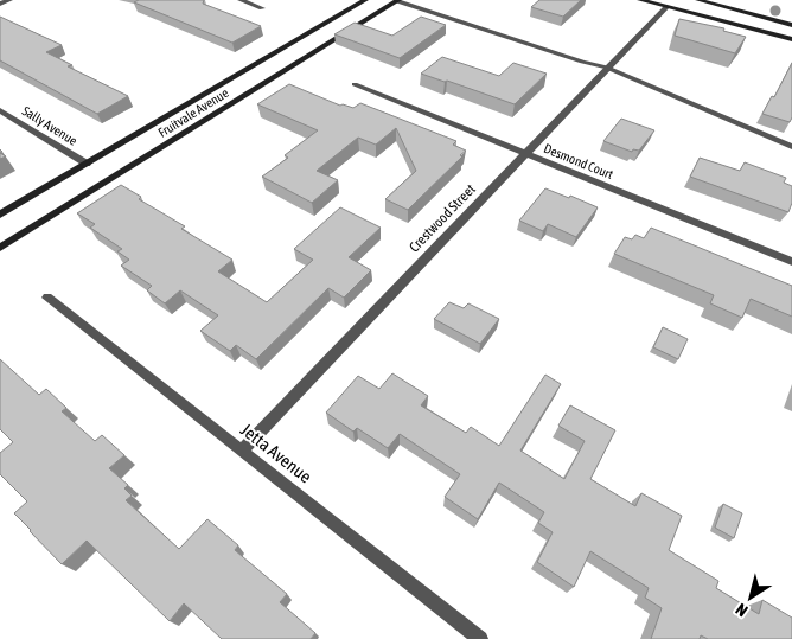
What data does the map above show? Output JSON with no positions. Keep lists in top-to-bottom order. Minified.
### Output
{"streets":{"main road":["Fruitvale Avenue"],"street":["Sally Avenue","Desmond Court","Crestwood Street","Jetta Avenue"]},"crossings":[["Fruitvale Avenue","Sally Avenue"],["Desmond Court","Crestwood Street"],["Crestwood Street","Jetta Avenue"]],"north":"bottom left"}
